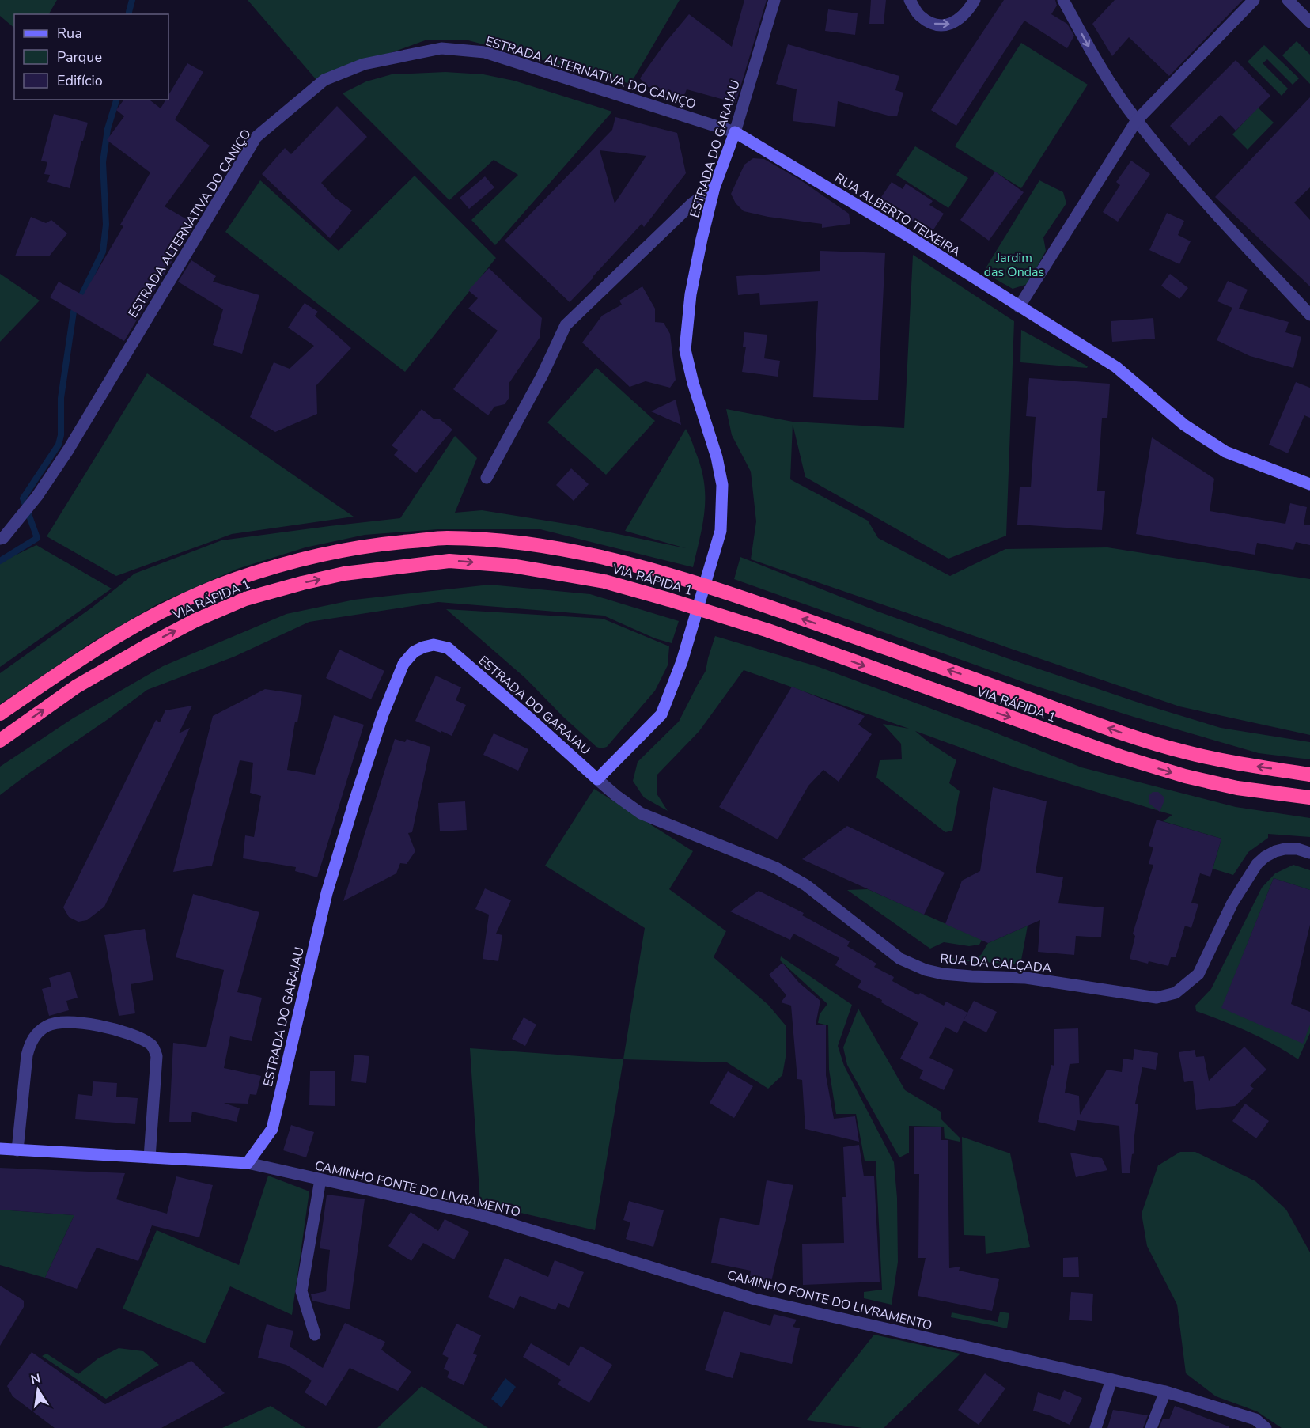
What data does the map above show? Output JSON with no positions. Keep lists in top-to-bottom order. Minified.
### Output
{"streets":{"highway":["VIA RÁPIDA 1"],"street":["ESTRADA ALTERNATIVA DO CANIÇO","ESTRADA DO GARAJAU","RUA ALBERTO TEIXEIRA","RUA DA CALÇADA","CAMINHO FONTE DO LIVRAMENTO"]},"crossings":[["ESTRADA ALTERNATIVA DO CANIÇO","ESTRADA DO GARAJAU"],["ESTRADA ALTERNATIVA DO CANIÇO","RUA ALBERTO TEIXEIRA"],["ESTRADA DO GARAJAU","RUA ALBERTO TEIXEIRA"],["ESTRADA DO GARAJAU","RUA DA CALÇADA"],["ESTRADA DO GARAJAU","CAMINHO FONTE DO LIVRAMENTO"]],"parks":["Jardim das Ondas"],"legend":["Rua","Parque","Edifício"],"north":"top"}
